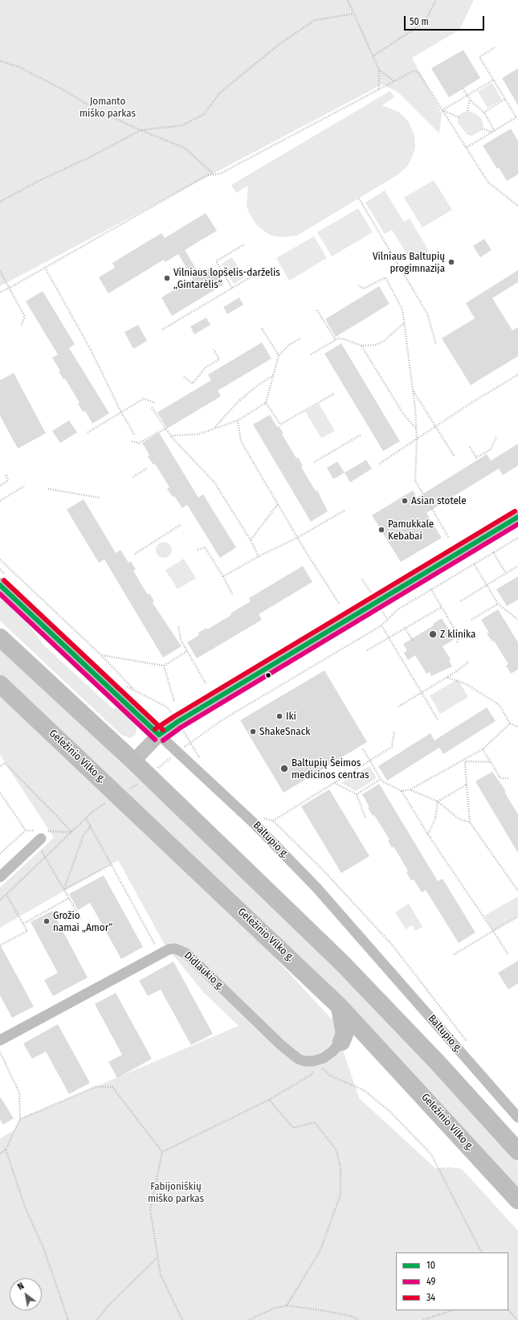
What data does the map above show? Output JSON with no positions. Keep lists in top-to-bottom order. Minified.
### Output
{"streets":{"highway":["Geležinio Vilko g."],"street":["Baltupio g.","Didlaukio g."]},"parks":["Jomanto miško parkas","Fabijoniškių miško parkas"],"places":["Vilniaus Baltupių progimnazija","Vilniaus lopšelis-darželis „Gintarėlis“","Asian stotele","Pamukkale Kebabai","Z klinika","Iki","ShakeSnack","Baltupių Šeimos medicinos centras","Grožio namai „Amor“"],"lines":["transit line 34","transit line 10","transit line 49"],"legend":["10","49","34"],"scale_bar":"50 m","north":"top left"}
